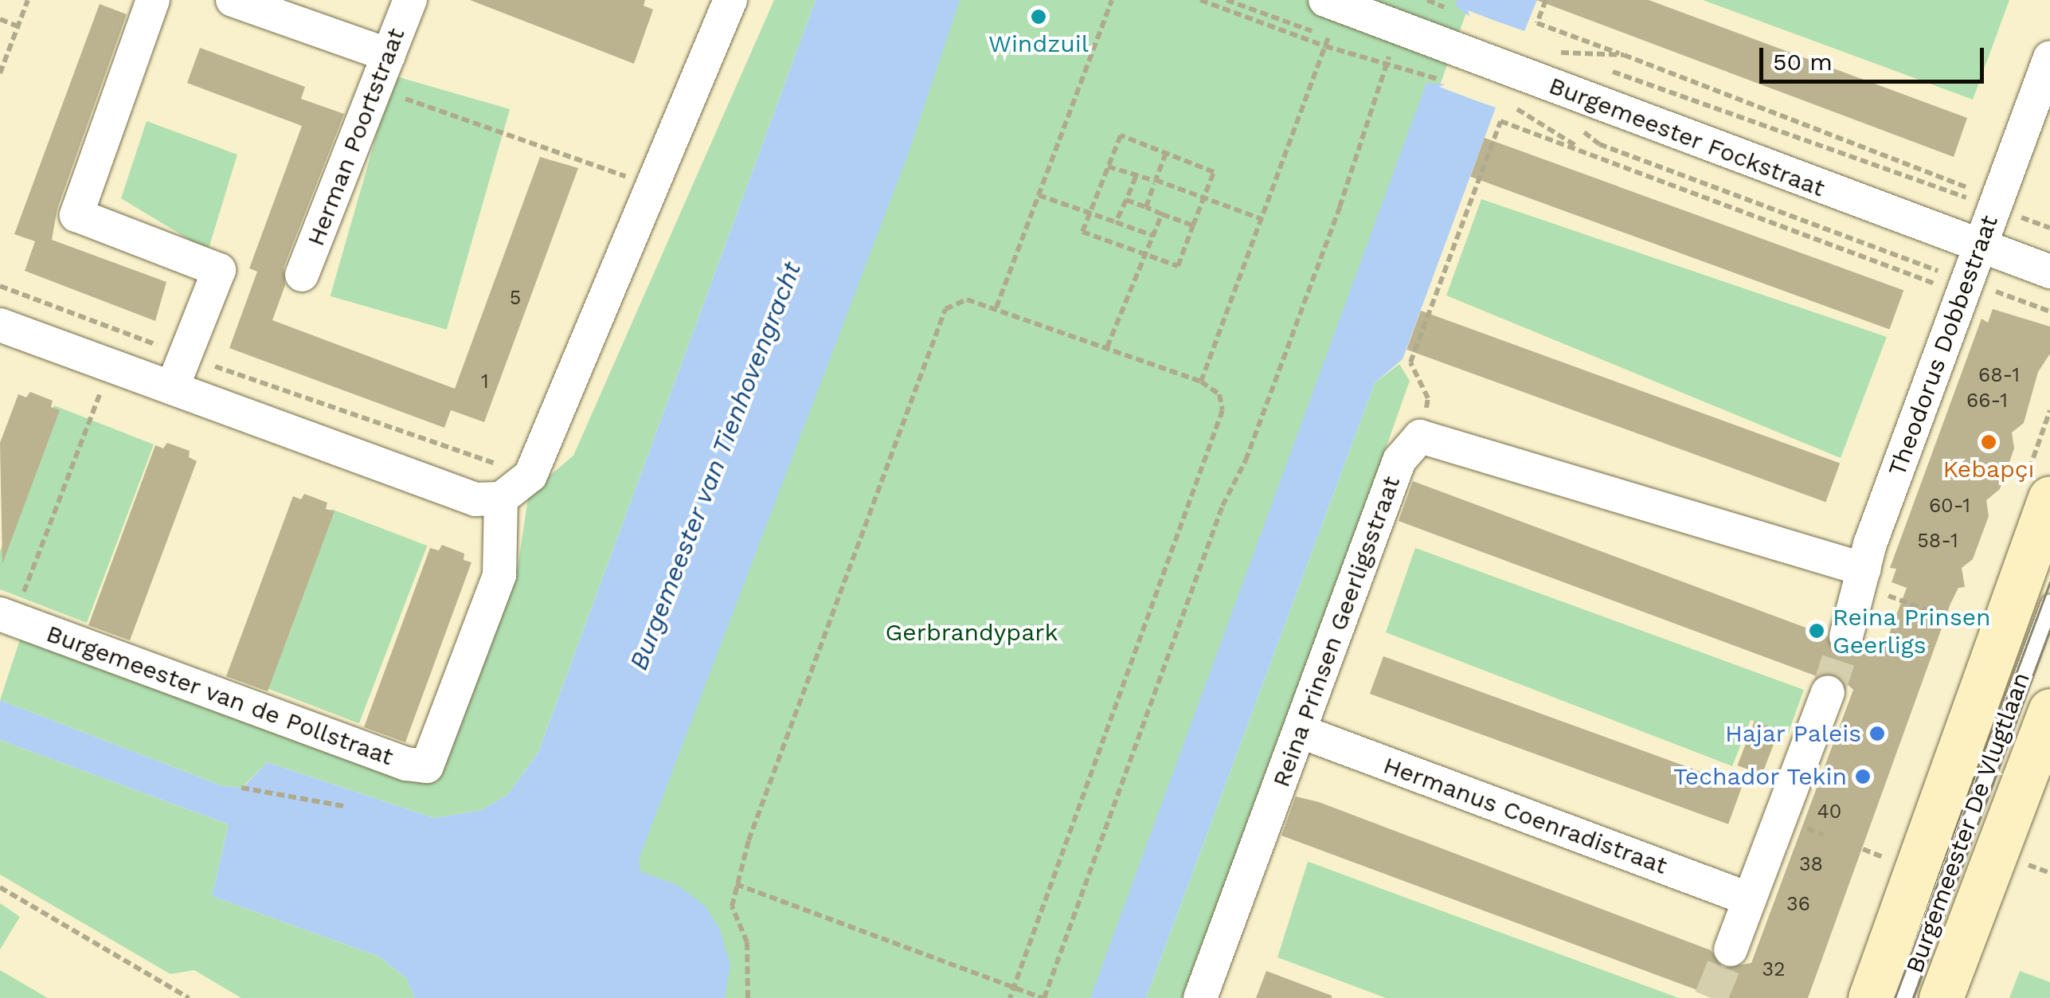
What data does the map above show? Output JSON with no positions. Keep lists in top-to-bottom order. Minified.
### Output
{"streets":{"main road":["Burgemeester De Vlugtlaan"],"street":["Herman Poortstraat","Burgemeester Fockstraat","Theodorus Dobbestraat","Reina Prinsen Geerligsstraat","Burgemeester van de Pollstraat","Hermanus Coenradistraat"]},"crossings":[["Burgemeester Fockstraat","Theodorus Dobbestraat"],["Theodorus Dobbestraat","Reina Prinsen Geerligsstraat"],["Reina Prinsen Geerligsstraat","Hermanus Coenradistraat"]],"water":["Burgemeester van Tienhovengracht"],"parks":["Gerbrandypark"],"places":["Windzuil","Kebapçı","Reina Prinsen Geerligs","Hajar Paleis","Techador Tekin"],"house_numbers":["5","68-1","1","66-1","60-1","58-1","40","38","36","32"],"scale_bar":"50 m"}
